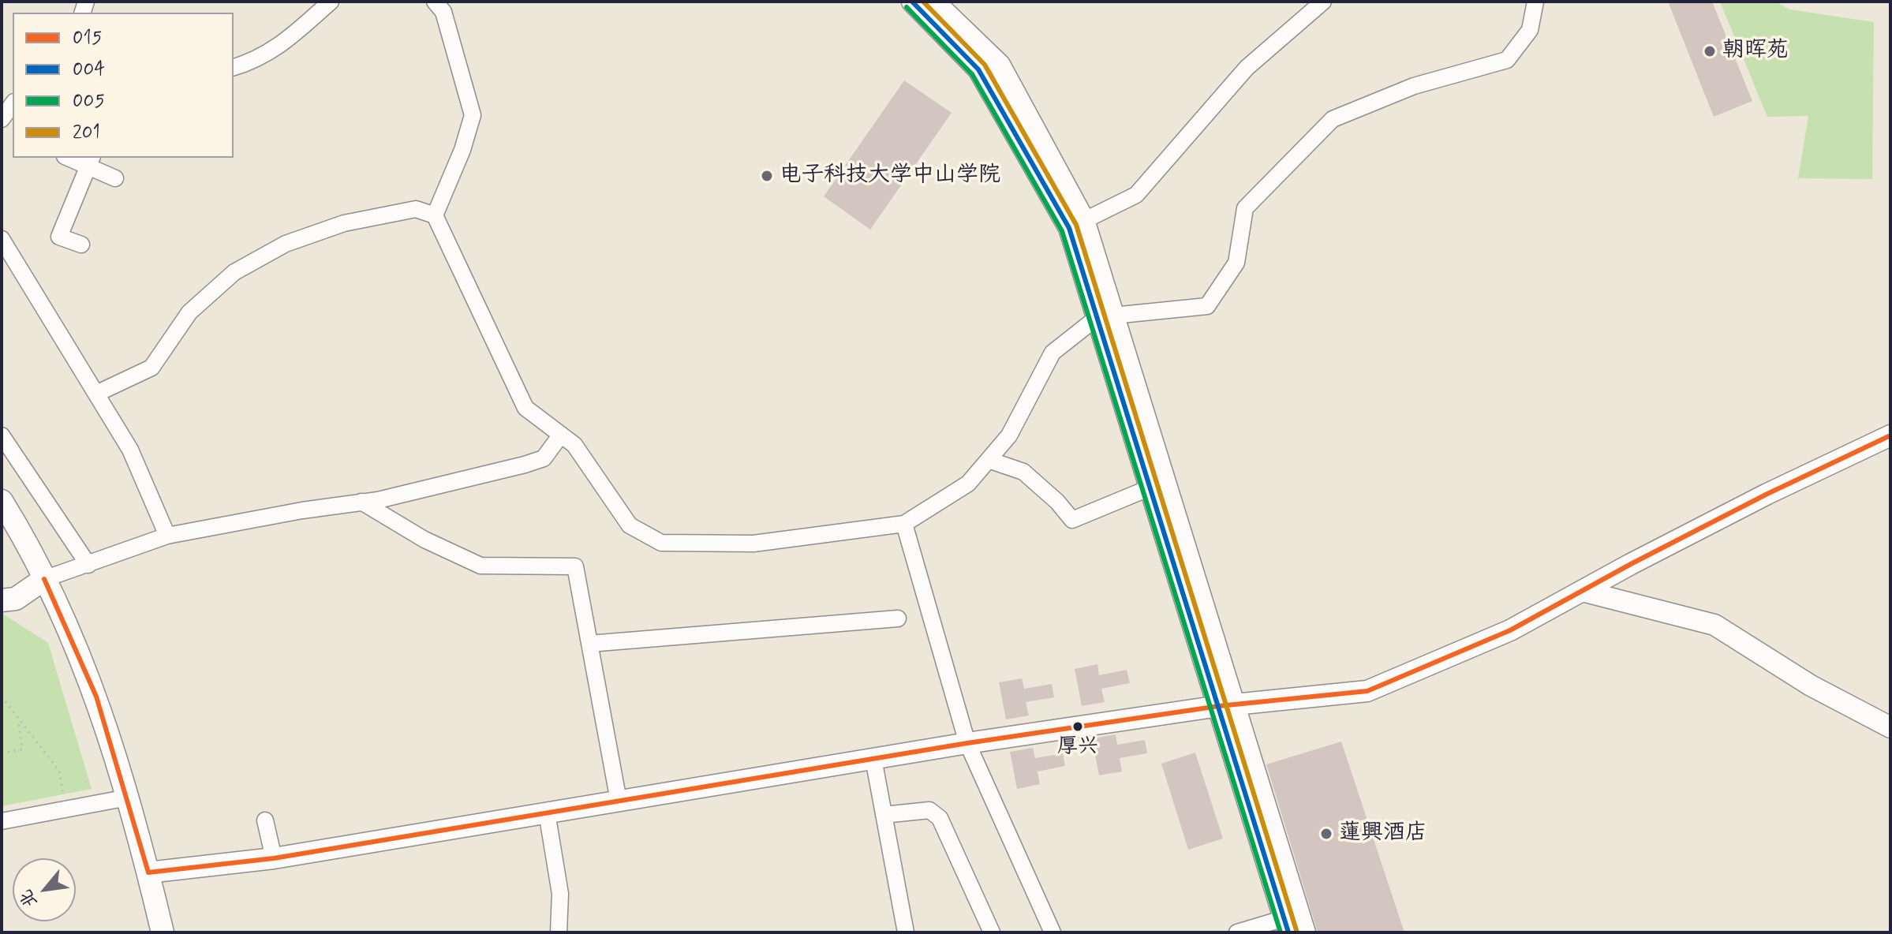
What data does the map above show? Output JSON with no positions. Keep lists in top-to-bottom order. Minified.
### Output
{"places":["朝晖苑","电子科技大学中山学院","厚兴","蓮興酒店"],"lines":["transit line 004","transit line 201","transit line 005","transit line 015"],"legend":["015","004","005","201"],"north":"bottom left"}
